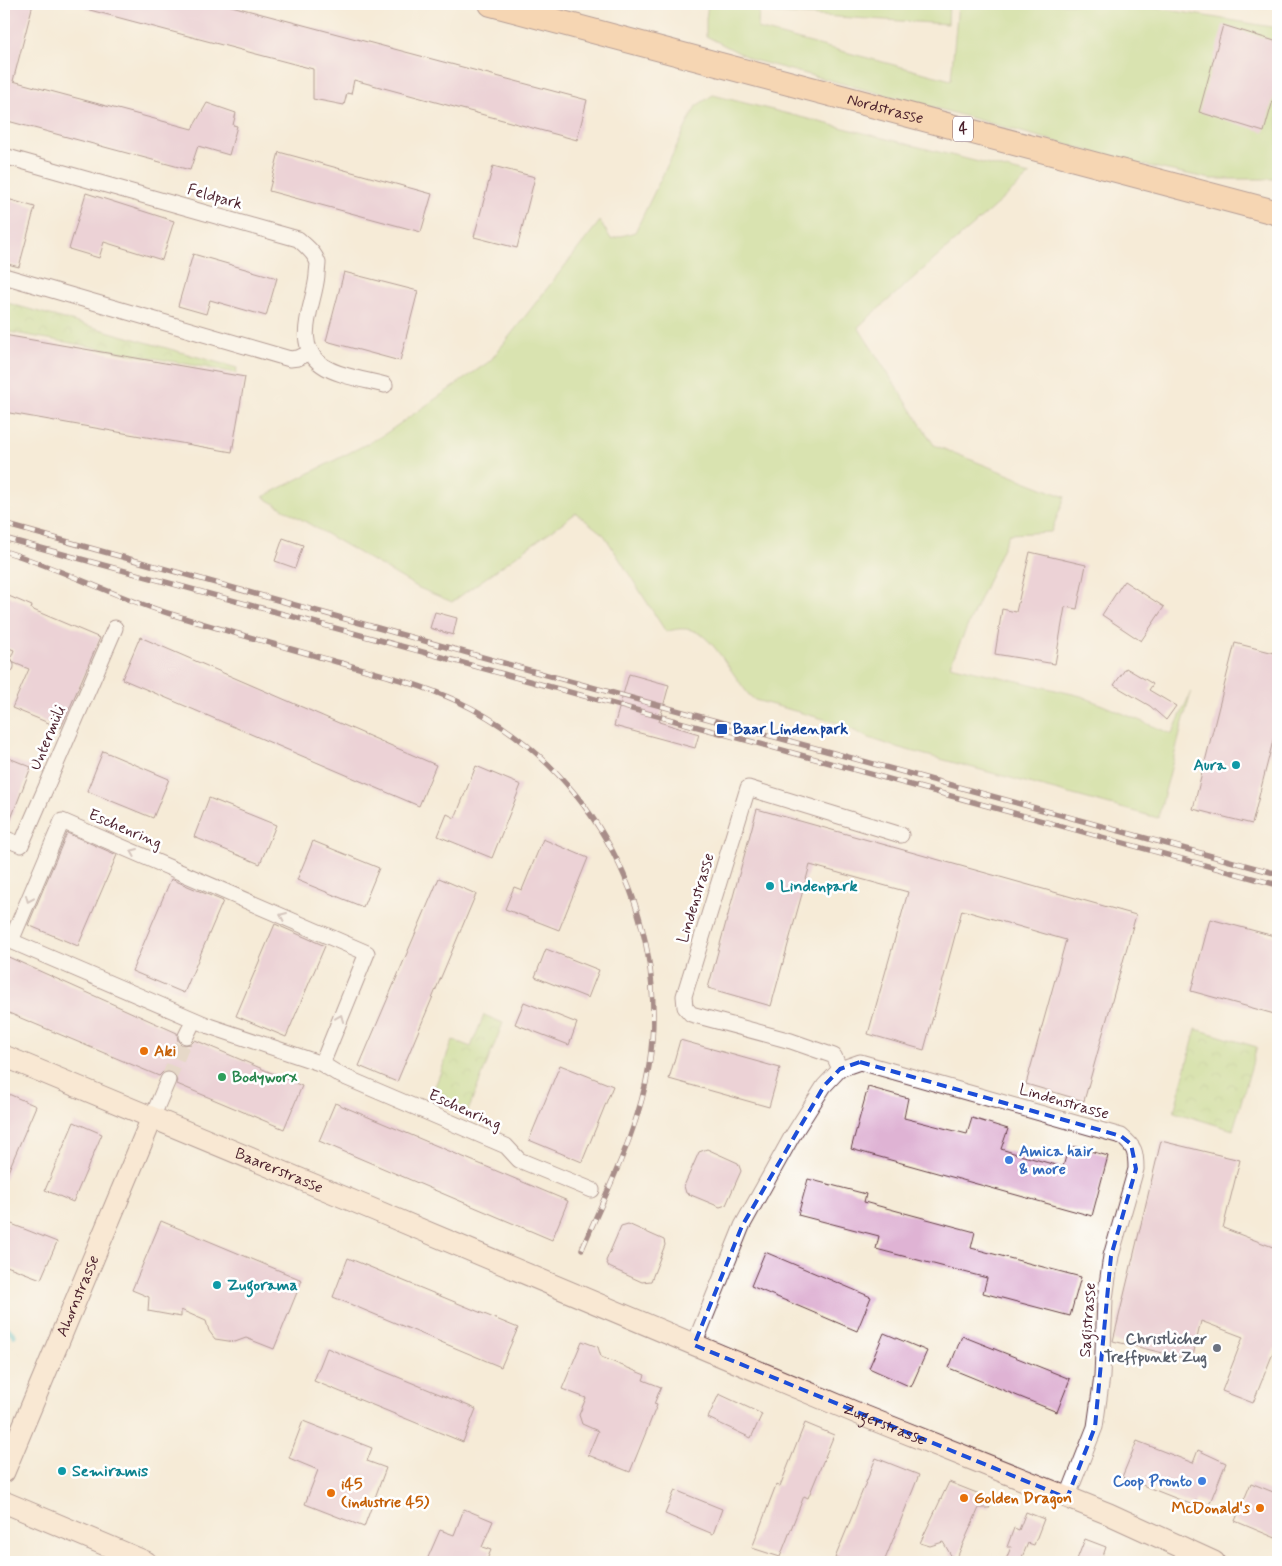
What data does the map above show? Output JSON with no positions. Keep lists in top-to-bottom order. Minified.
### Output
{"streets":{"main road":["Nordstrasse","4","Baarerstrasse","Ahornstrasse","Zugerstrasse"],"street":["Feldpark","Untermüli","Eschenring","Lindenstrasse","Sagistrasse"]},"crossings":[["Lindenstrasse","Sagistrasse"],["Baarerstrasse","Ahornstrasse"],["Baarerstrasse","Zugerstrasse"],["Sagistrasse","Zugerstrasse"]],"places":{"transit":["Baar Lindenpark"],"other":["Aura","Lindenpark","Aki","Bodyworx","Amica hair & more","Zugorama","Christlicher Treffpunkt Zug","Semiramis","Coop Pronto","i45 (industrie 45)","Golden Dragon","McDonald's"]}}
